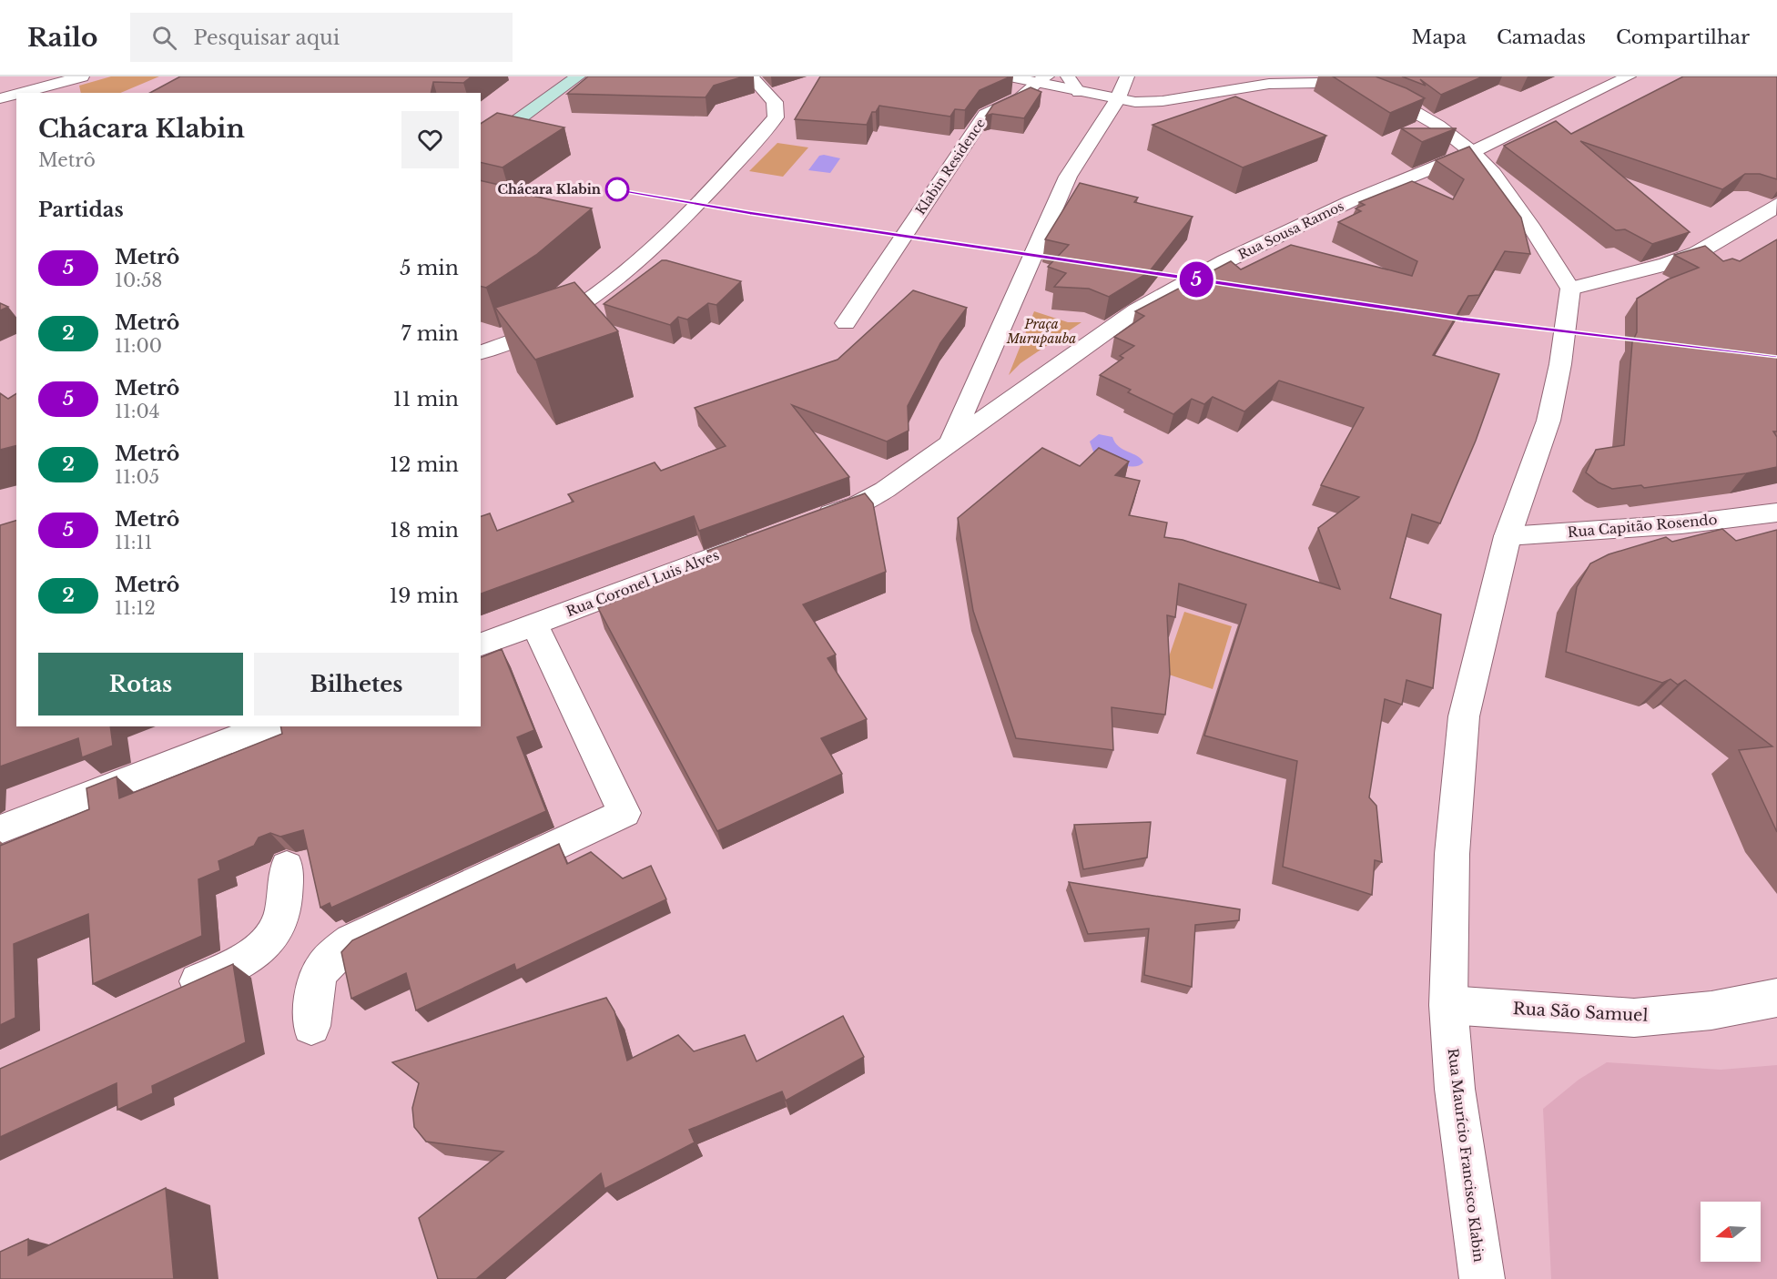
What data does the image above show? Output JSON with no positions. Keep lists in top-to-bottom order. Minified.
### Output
{"streets":{"street":["Klabin Residence","Rua Sousa Ramos","Rua Capitão Rosendo","Rua Coronel Luis Alves","Rua São Samuel","Rua Maurício Francisco Klabin"]},"crossings":[["Rua Capitão Rosendo","Rua Maurício Francisco Klabin"],["Rua São Samuel","Rua Maurício Francisco Klabin"]],"parks":["Praça Murupauba"],"places":["Chácara Klabin"],"lines":["metro line 5"],"north":"left","page":{"header":"Railo","search":"Pesquisar aqui","nav":["Mapa","Camadas","Compartilhar"],"on_map":"5","heading":[["Chácara Klabin","Metrô"],"Partidas"],"list":[{"mark":"5","name":"Metrô","note":"10:58","value":"5 min"},{"mark":"2","name":"Metrô","note":"11:00","value":"7 min"},{"mark":"5","name":"Metrô","note":"11:04","value":"11 min"},{"mark":"2","name":"Metrô","note":"11:05","value":"12 min"},{"mark":"5","name":"Metrô","note":"11:11","value":"18 min"},{"mark":"2","name":"Metrô","note":"11:12","value":"19 min"}],"buttons":["Rotas","Bilhetes"]}}
